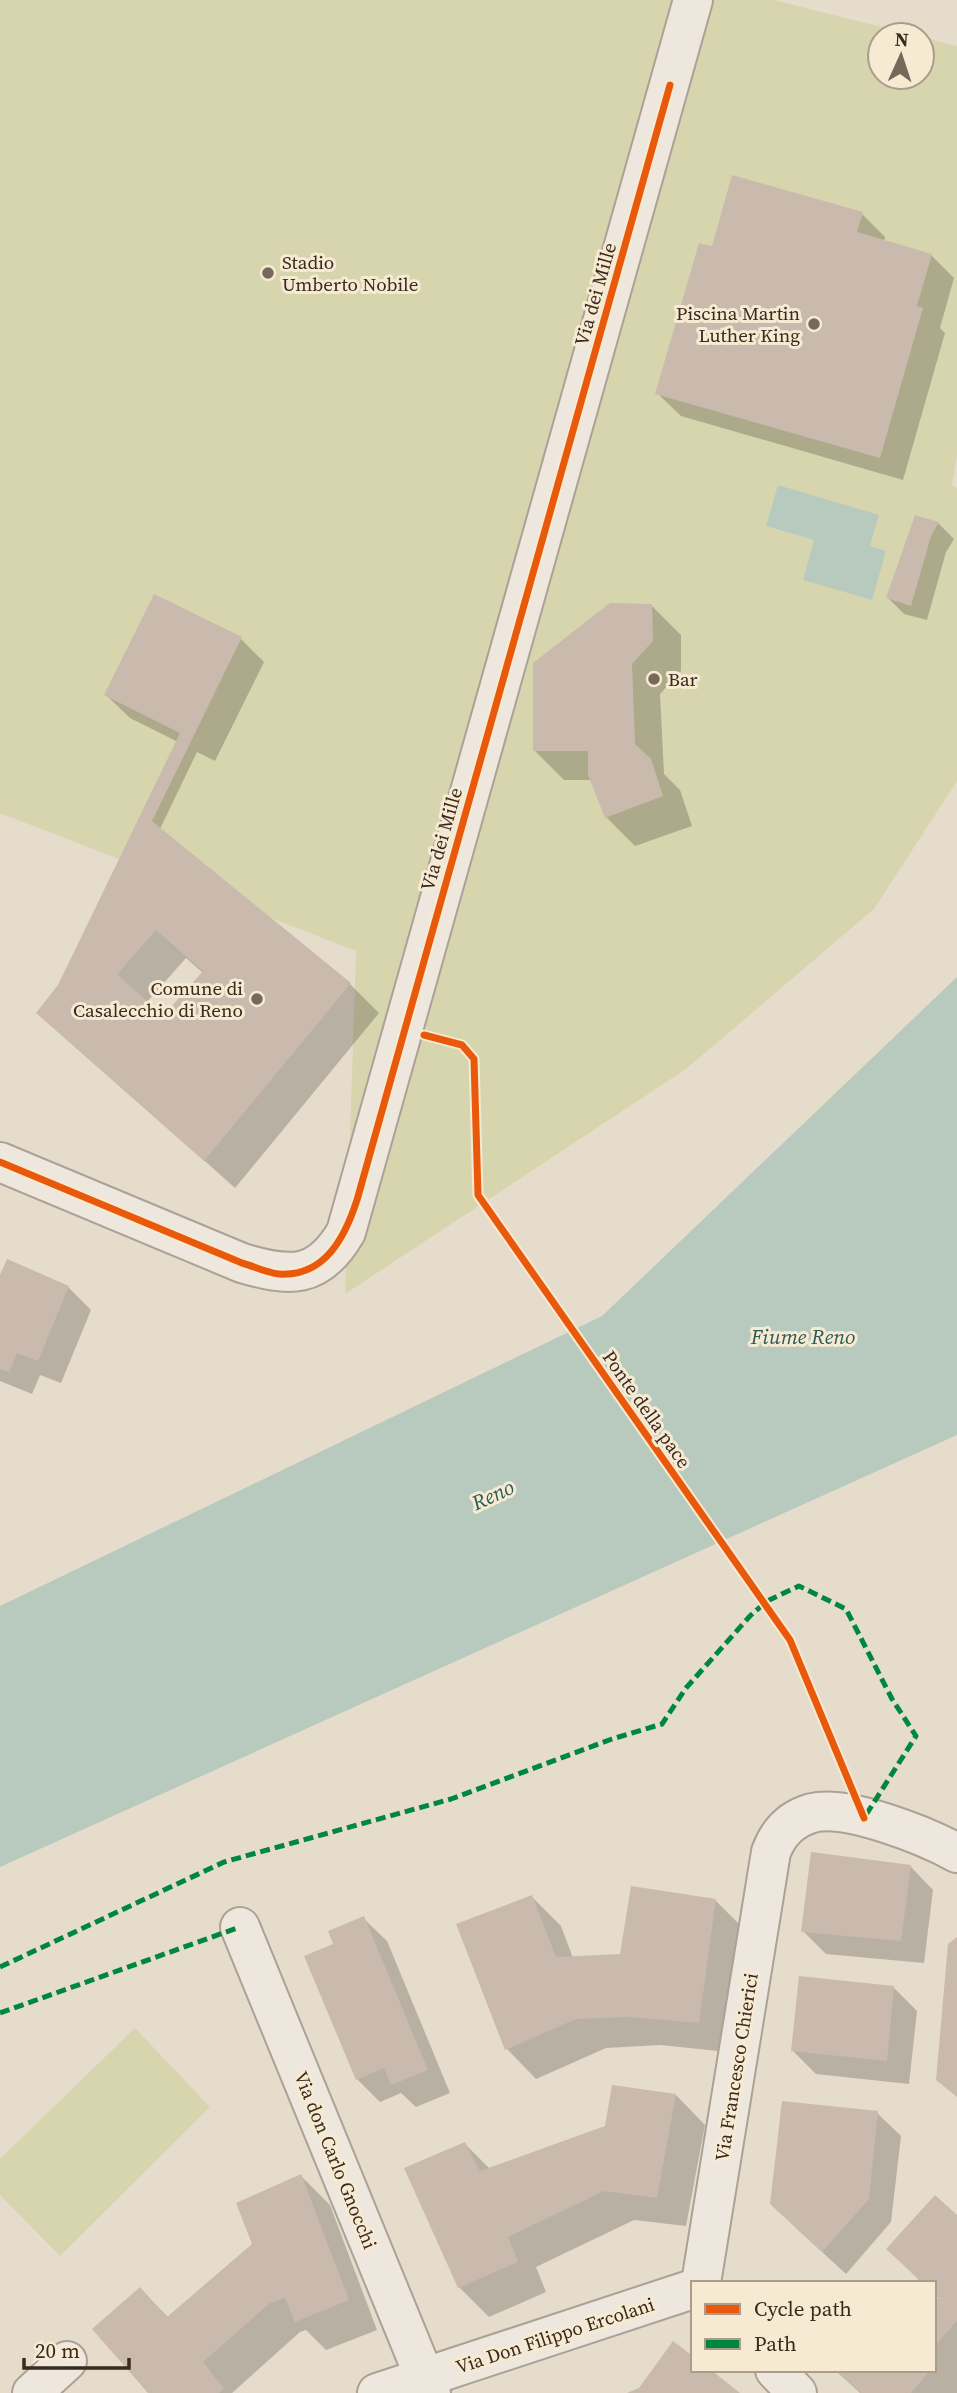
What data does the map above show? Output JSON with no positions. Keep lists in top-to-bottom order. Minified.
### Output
{"streets":{"street":["Via dei Mille","Via Francesco Chierici","Via don Carlo Gnocchi","Via Don Filippo Ercolani"],"cycle path":["Ponte della pace"]},"crossings":[["Via don Carlo Gnocchi","Via Don Filippo Ercolani"]],"water":["Fiume Reno","Reno"],"places":["Stadio Umberto Nobile","Piscina Martin Luther King","Bar","Comune di Casalecchio di Reno"],"legend":["Cycle path","Path"],"scale_bar":"20 m","north":"top"}
